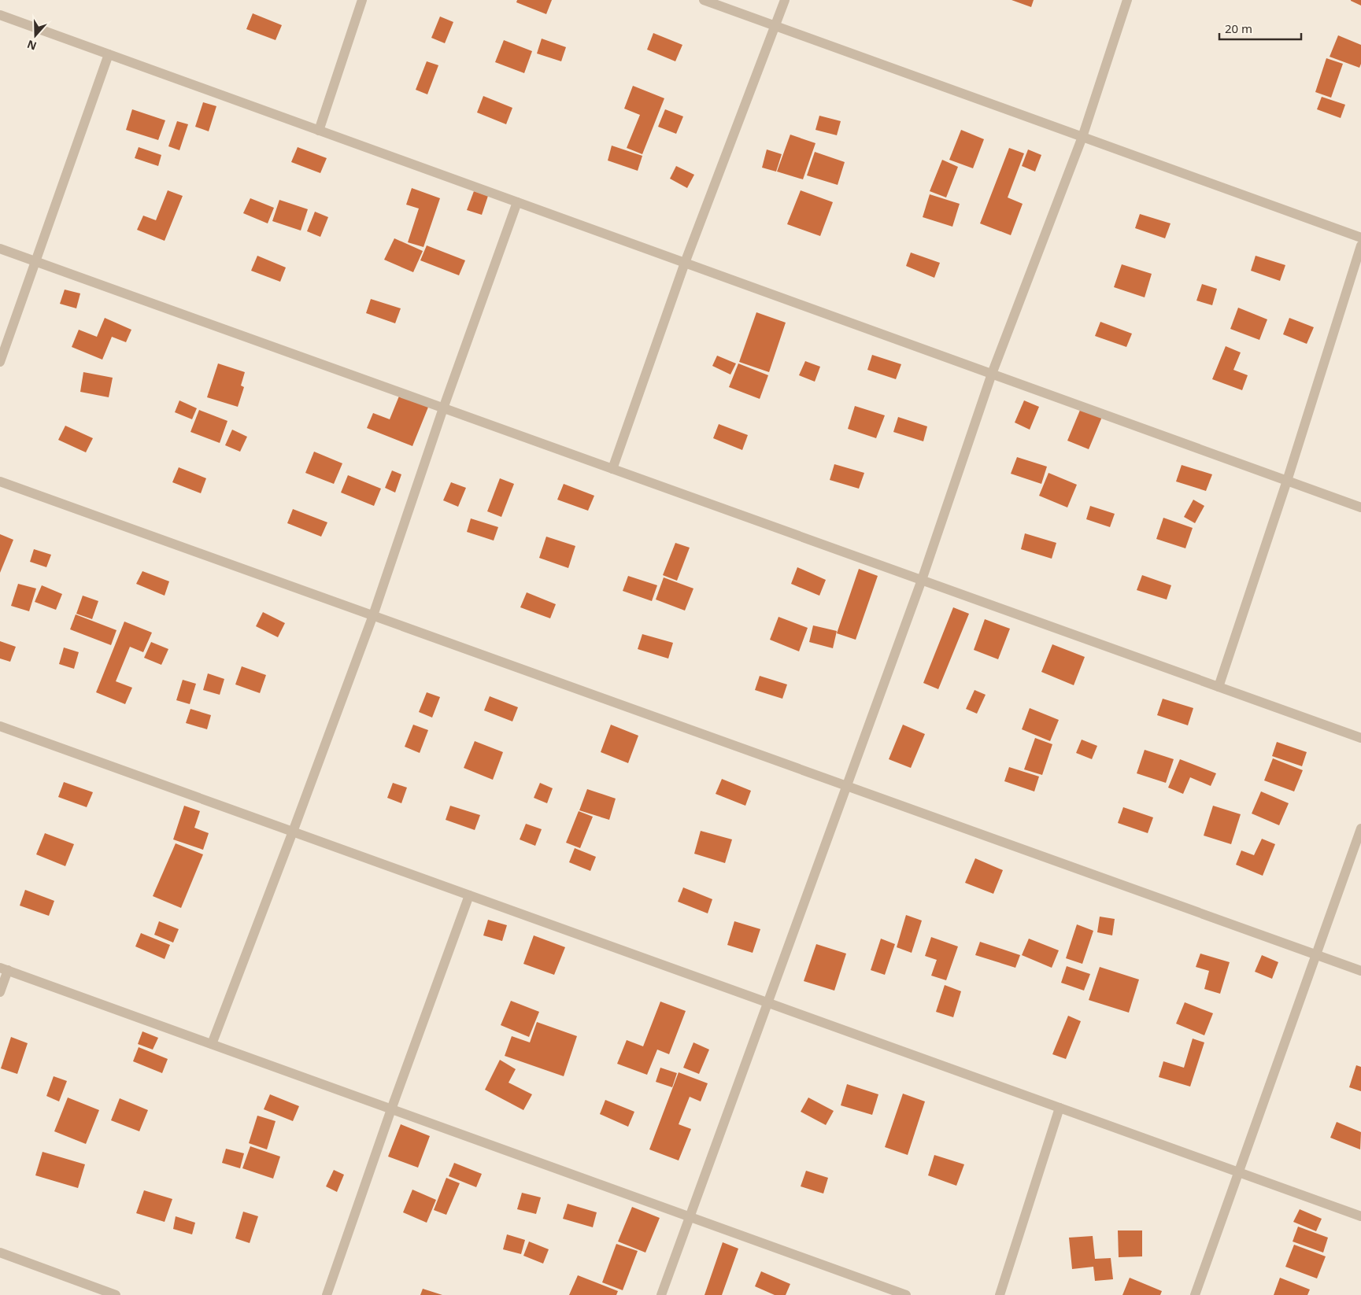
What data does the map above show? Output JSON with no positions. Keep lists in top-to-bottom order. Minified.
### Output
{"scale_bar":"20 m","north":"bottom"}
